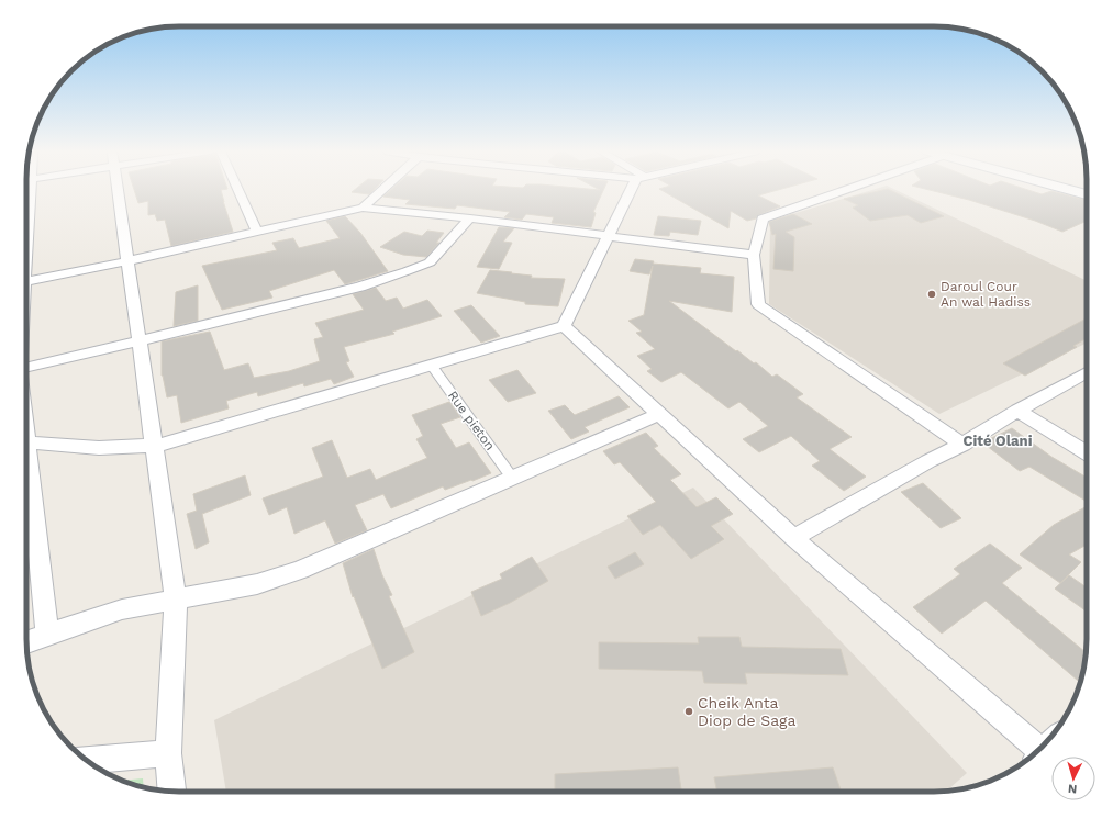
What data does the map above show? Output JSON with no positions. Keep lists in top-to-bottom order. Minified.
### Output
{"streets":{"street":["Rue pieton"]},"districts":["Cité Olani"],"places":["Daroul Cour An wal Hadiss","Cheik Anta Diop de Saga"],"north":"bottom"}
